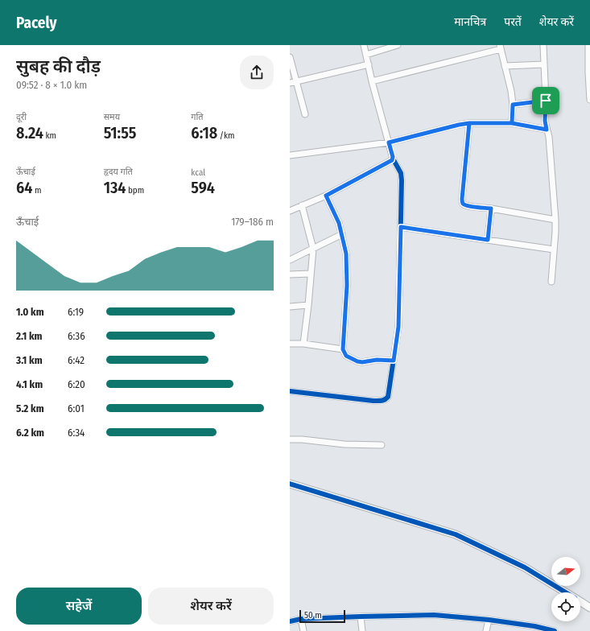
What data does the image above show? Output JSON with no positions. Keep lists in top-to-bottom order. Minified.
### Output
{"scale_bar":"50 m","north":"right","page":{"header":"Pacely","nav":["मानचित्र","परतें","शेयर करें"],"heading":["सुबह की दौड़","09:52 · 8 × 1.0 km"],"stats":[["दूरी","8.24 km"],["समय","51:55"],["गति","6:18 /km"],["ऊँचाई","64 m"],["हृदय गति","134 bpm"],["kcal","594"]],"chart":["ऊँचाई","179–186 m"],"list":[{"name":"1.0 km","note":"6:19"},{"name":"2.1 km","note":"6:36"},{"name":"3.1 km","note":"6:42"},{"name":"4.1 km","note":"6:20"},{"name":"5.2 km","note":"6:01"},{"name":"6.2 km","note":"6:34"}],"buttons":["सहेजें","शेयर करें"],"scale":"50 m"}}
